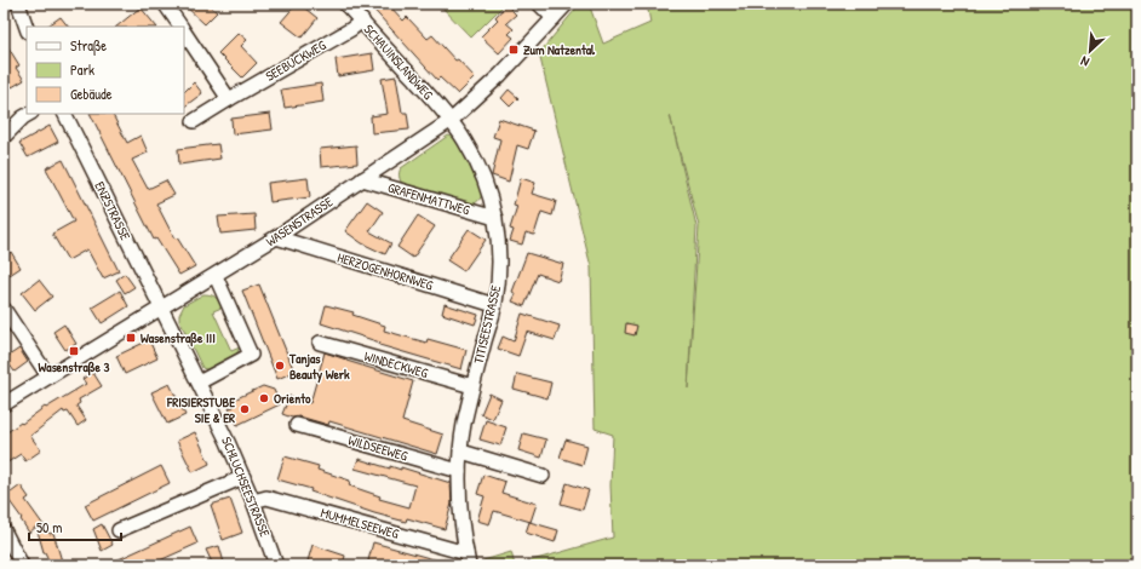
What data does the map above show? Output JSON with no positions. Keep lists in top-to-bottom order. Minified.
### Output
{"streets":{"street":["SEEBUCKWEG","SCHAUINSLANDWEG","GRAFENMATTWEG","ENZSTRASSE","WASENSTRASSE","HERZOGENHORNWEG","TITISEESTRASSE","WINDECKWEG","WILDSEEWEG","SCHLUCHSEESTRASSE","MUMMELSEEWEG"]},"crossings":[["SEEBUCKWEG","SCHAUINSLANDWEG"],["SCHAUINSLANDWEG","WASENSTRASSE"],["SCHAUINSLANDWEG","TITISEESTRASSE"],["GRAFENMATTWEG","WASENSTRASSE"],["GRAFENMATTWEG","TITISEESTRASSE"],["ENZSTRASSE","WASENSTRASSE"],["ENZSTRASSE","SCHLUCHSEESTRASSE"],["WASENSTRASSE","HERZOGENHORNWEG"],["WASENSTRASSE","TITISEESTRASSE"],["WASENSTRASSE","SCHLUCHSEESTRASSE"],["HERZOGENHORNWEG","TITISEESTRASSE"],["TITISEESTRASSE","WINDECKWEG"],["TITISEESTRASSE","WILDSEEWEG"],["TITISEESTRASSE","MUMMELSEEWEG"],["SCHLUCHSEESTRASSE","MUMMELSEEWEG"]],"places":{"transit":["Zum Natzental","Wasenstraße III","Wasenstraße 3"],"other":["Tanjas Beauty Werk","Oriento","FRISIERSTUBE SIE & ER"]},"legend":["Straße","Park","Gebäude"],"scale_bar":"50 m","north":"bottom left"}
